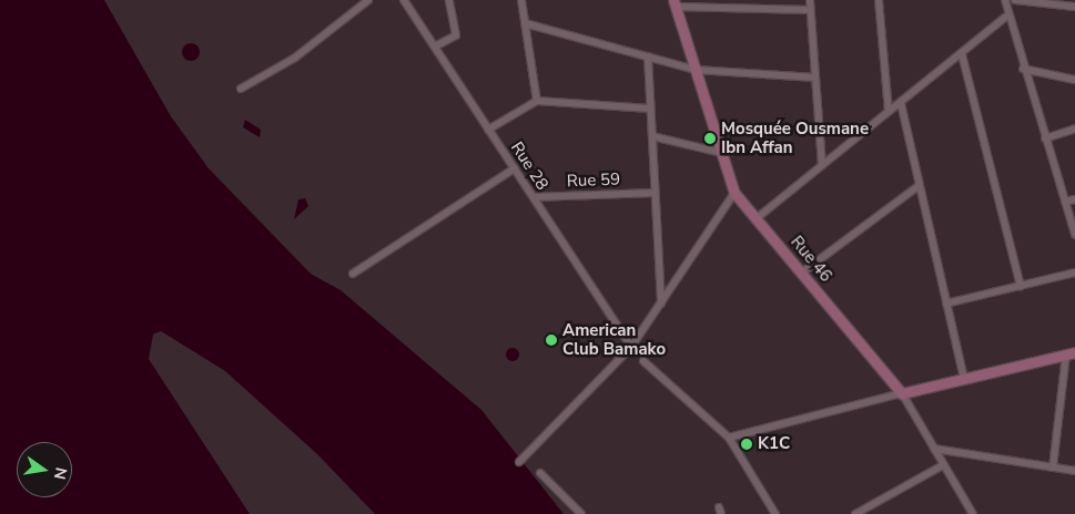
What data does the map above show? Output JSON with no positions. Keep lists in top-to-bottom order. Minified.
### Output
{"streets":{"street":["Rue 28","Rue 59","Rue 46"]},"crossings":[["Rue 28","Rue 59"]],"places":["Mosquée Ousmane Ibn Affan","American Club Bamako","K1C"],"north":"right"}
